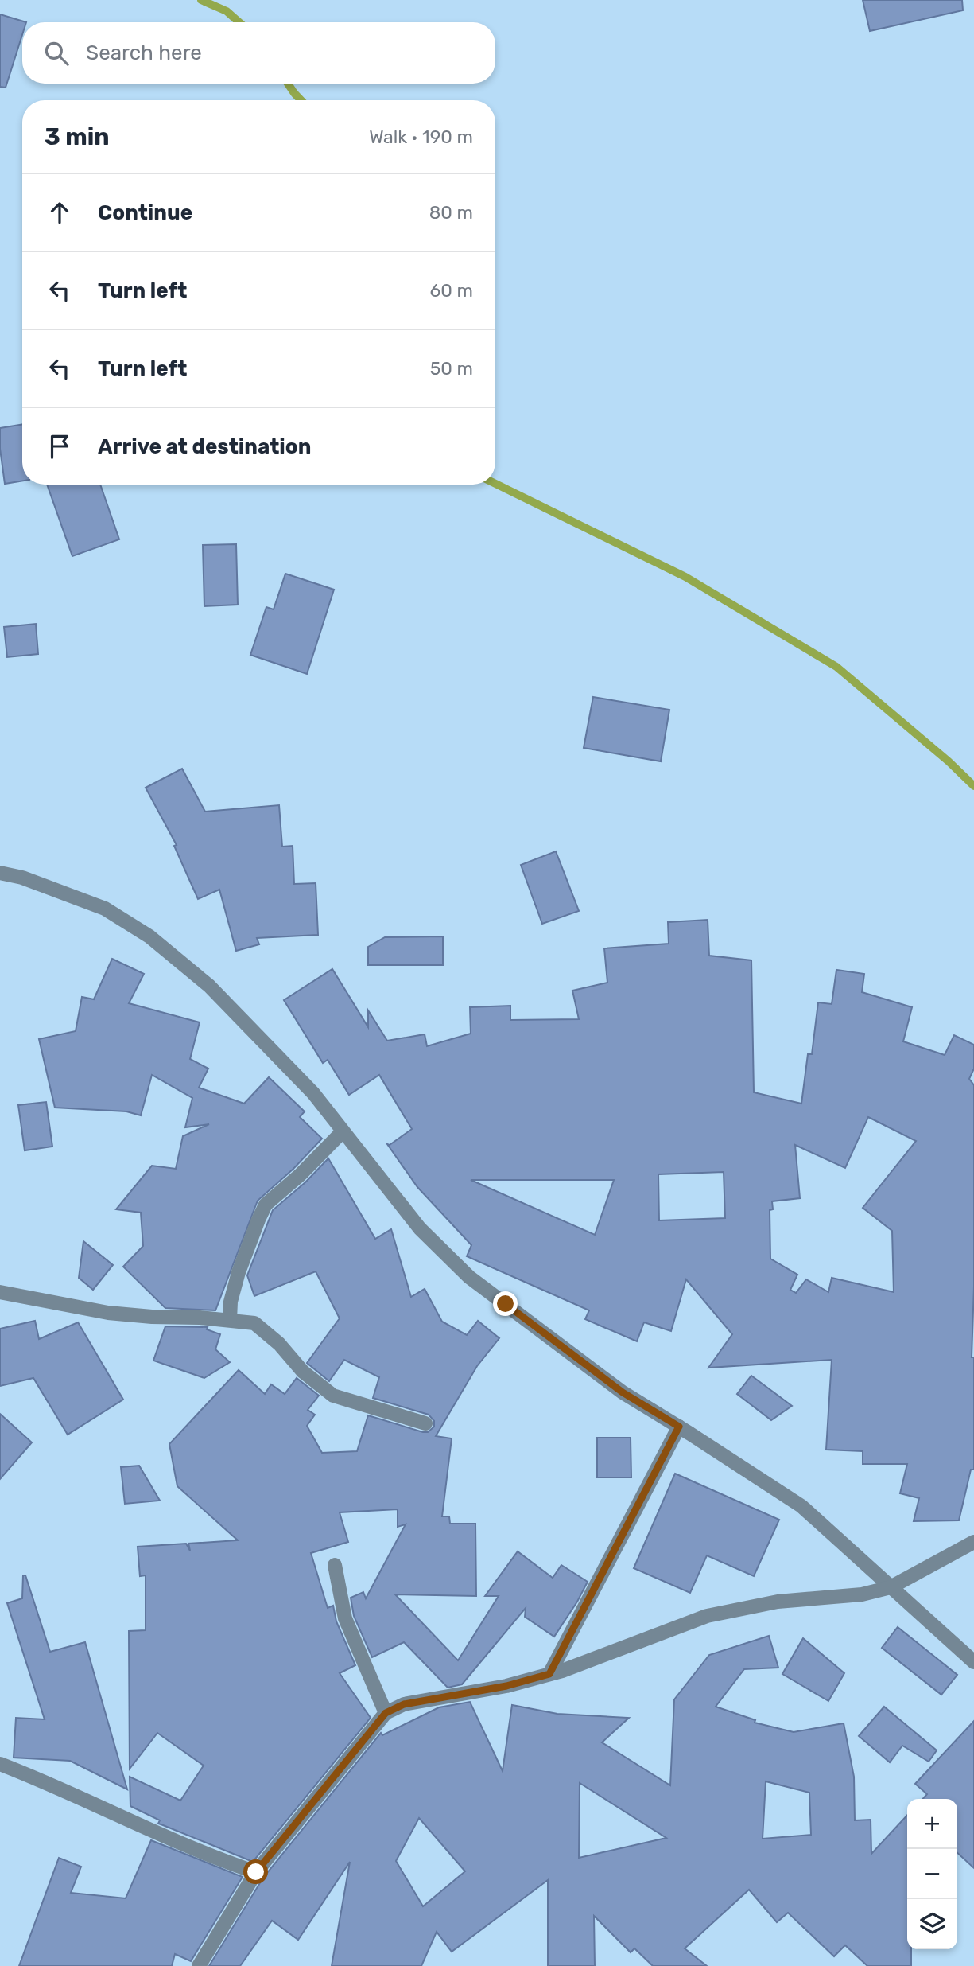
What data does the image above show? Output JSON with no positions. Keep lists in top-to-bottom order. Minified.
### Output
{"page":{"search":"Search here","heading":["3 min","Walk · 190 m"],"list":[["Continue","80 m"],["Turn left","60 m"],["Turn left","50 m"],"Arrive at destination"],"map_buttons":["+","−"]}}
